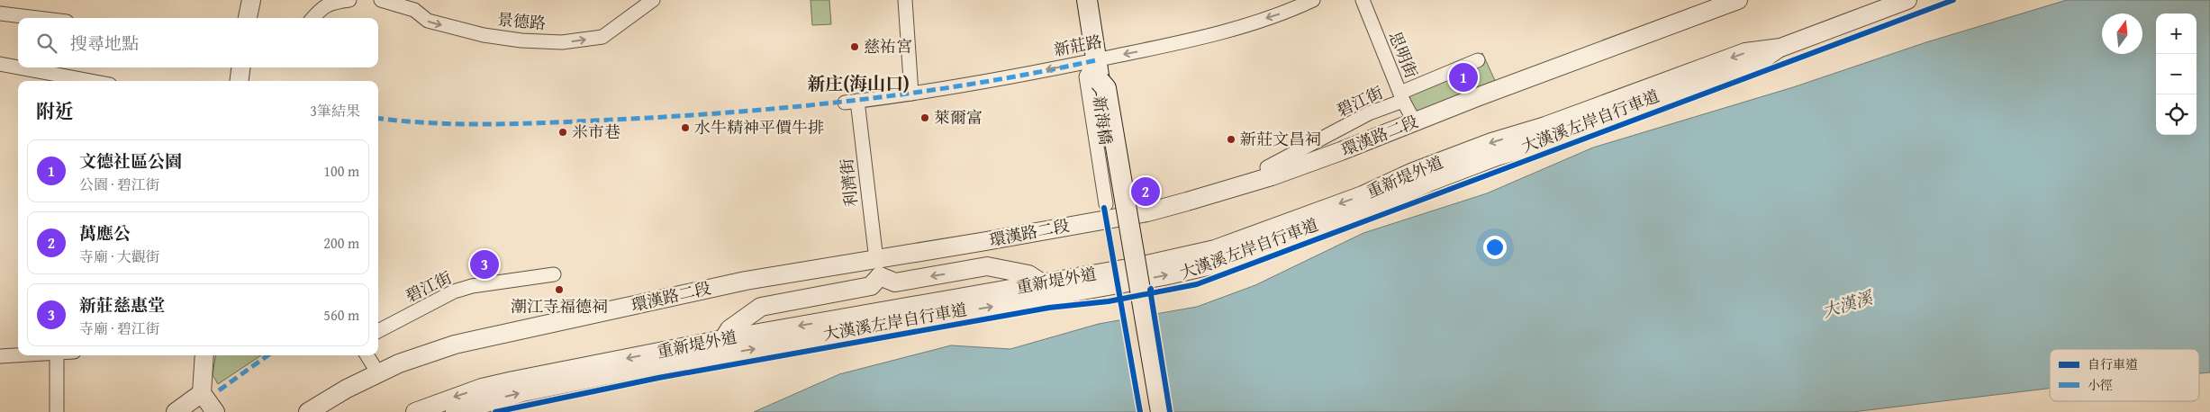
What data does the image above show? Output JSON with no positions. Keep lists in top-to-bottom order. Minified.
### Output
{"streets":{"main road":["新海橋"],"street":["景德路","新莊路","思明街","碧江街","環漢路二段","重新堤外道","利濟街"],"cycle path":["大漢溪左岸自行車道"]},"crossings":[["新莊路","利濟街"],["思明街","碧江街"],["思明街","環漢路二段"],["碧江街","環漢路二段"],["環漢路二段","利濟街"]],"one_way":["景德路","新莊路"],"districts":["新庄(海山口)"],"water":["大漢溪"],"places":["慈祐宮","萊爾富","水牛精神平價牛排","米市巷","新莊文昌祠","潮江寺福德祠"],"legend":["自行車道","小徑"],"north":"top","page":{"map_buttons":["+","−"],"search":"搜尋地點","pins":["1","2","3"],"heading":["附近","3筆結果"],"list":[{"mark":"1","name":"文德社區公園","note":"公園 · 碧江街","value":"100 m"},{"mark":"2","name":"萬應公","note":"寺廟 · 大觀街","value":"200 m"},{"mark":"3","name":"新莊慈惠堂","note":"寺廟 · 碧江街","value":"560 m"}]}}
